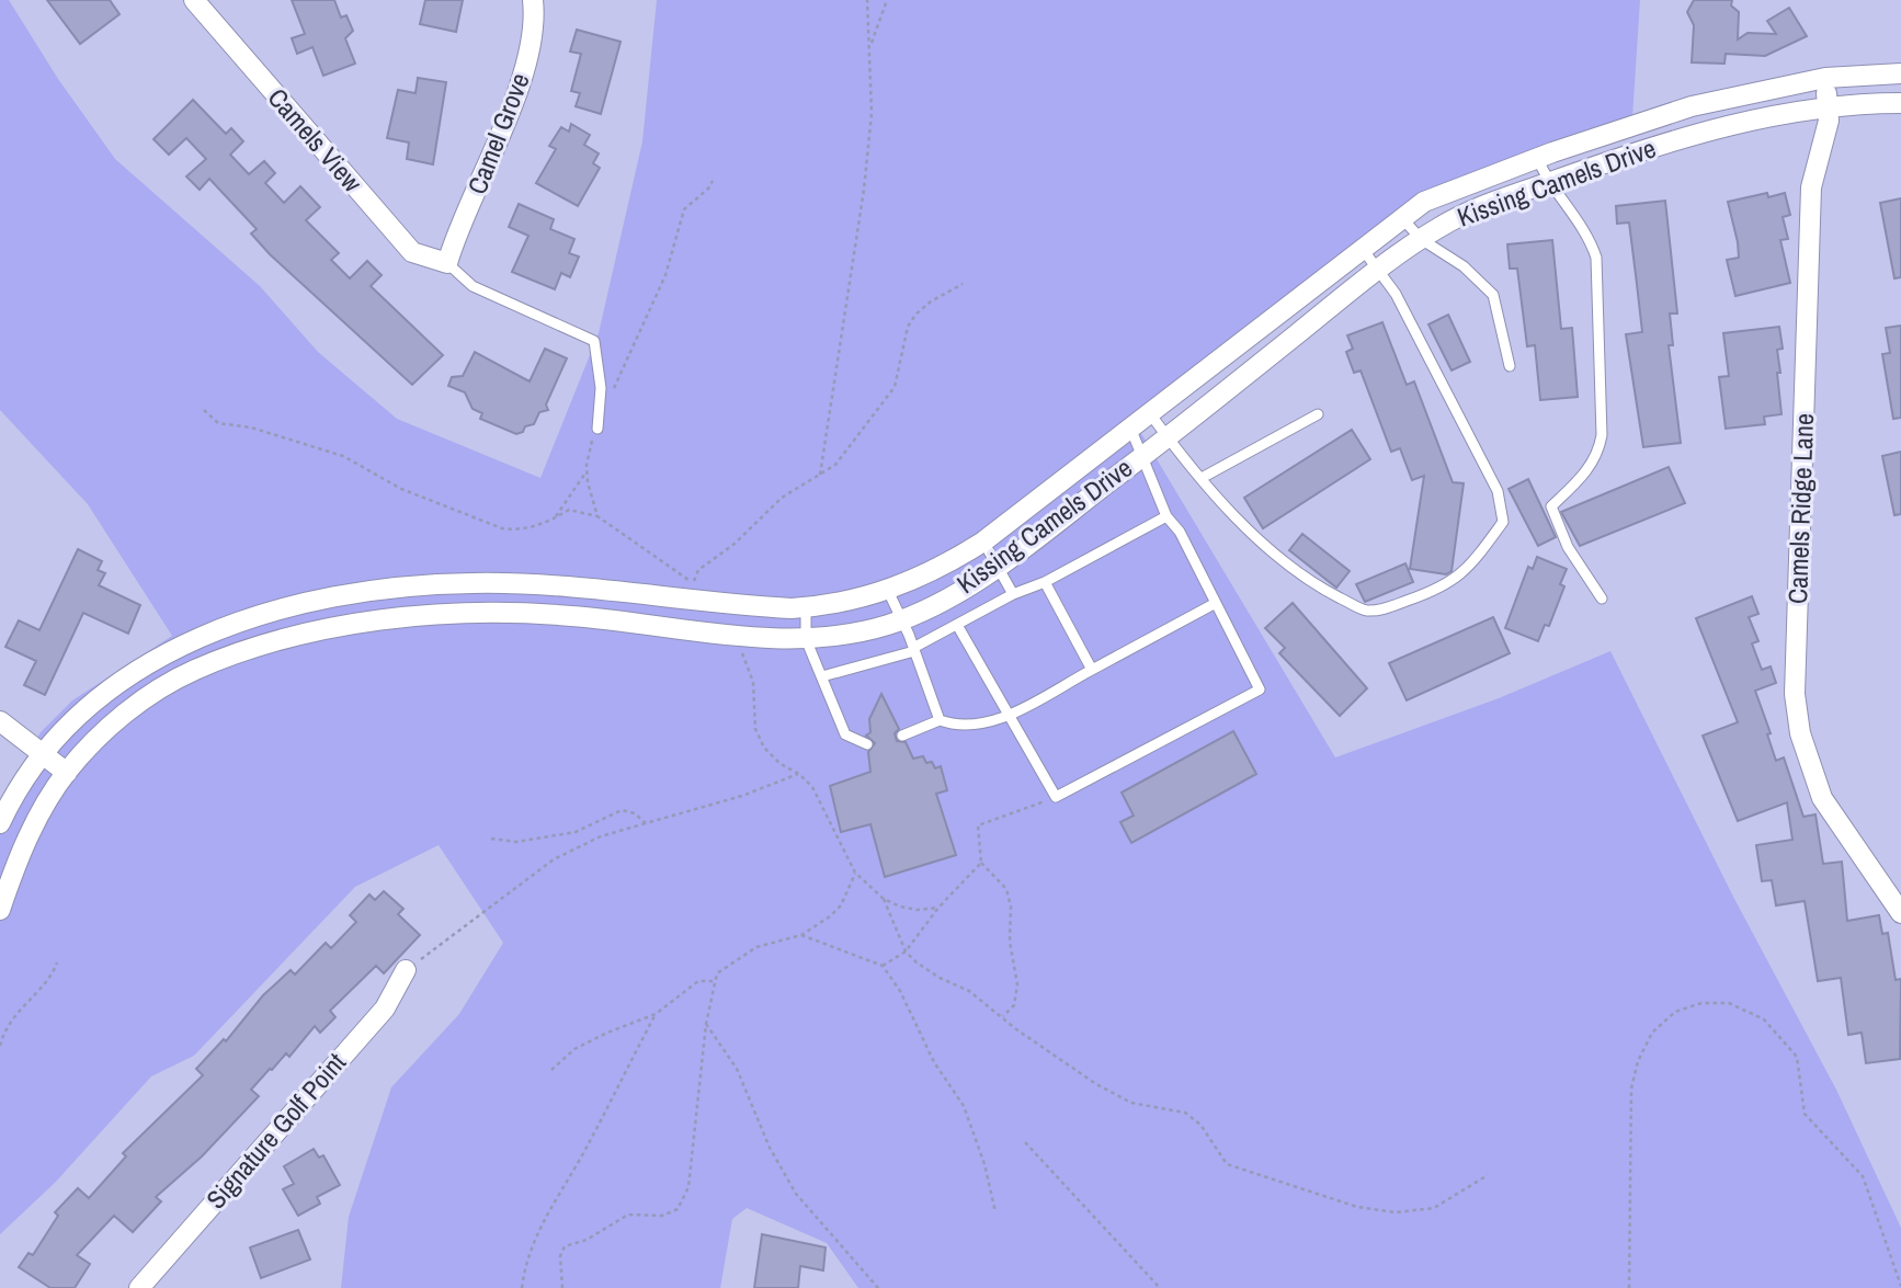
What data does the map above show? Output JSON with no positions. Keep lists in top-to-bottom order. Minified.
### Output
{"streets":{"street":["Camel Grove","Camels View","Kissing Camels Drive","Camels Ridge Lane","Signature Golf Point"]},"crossings":[["Camel Grove","Camels View"],["Kissing Camels Drive","Camels Ridge Lane"]]}
